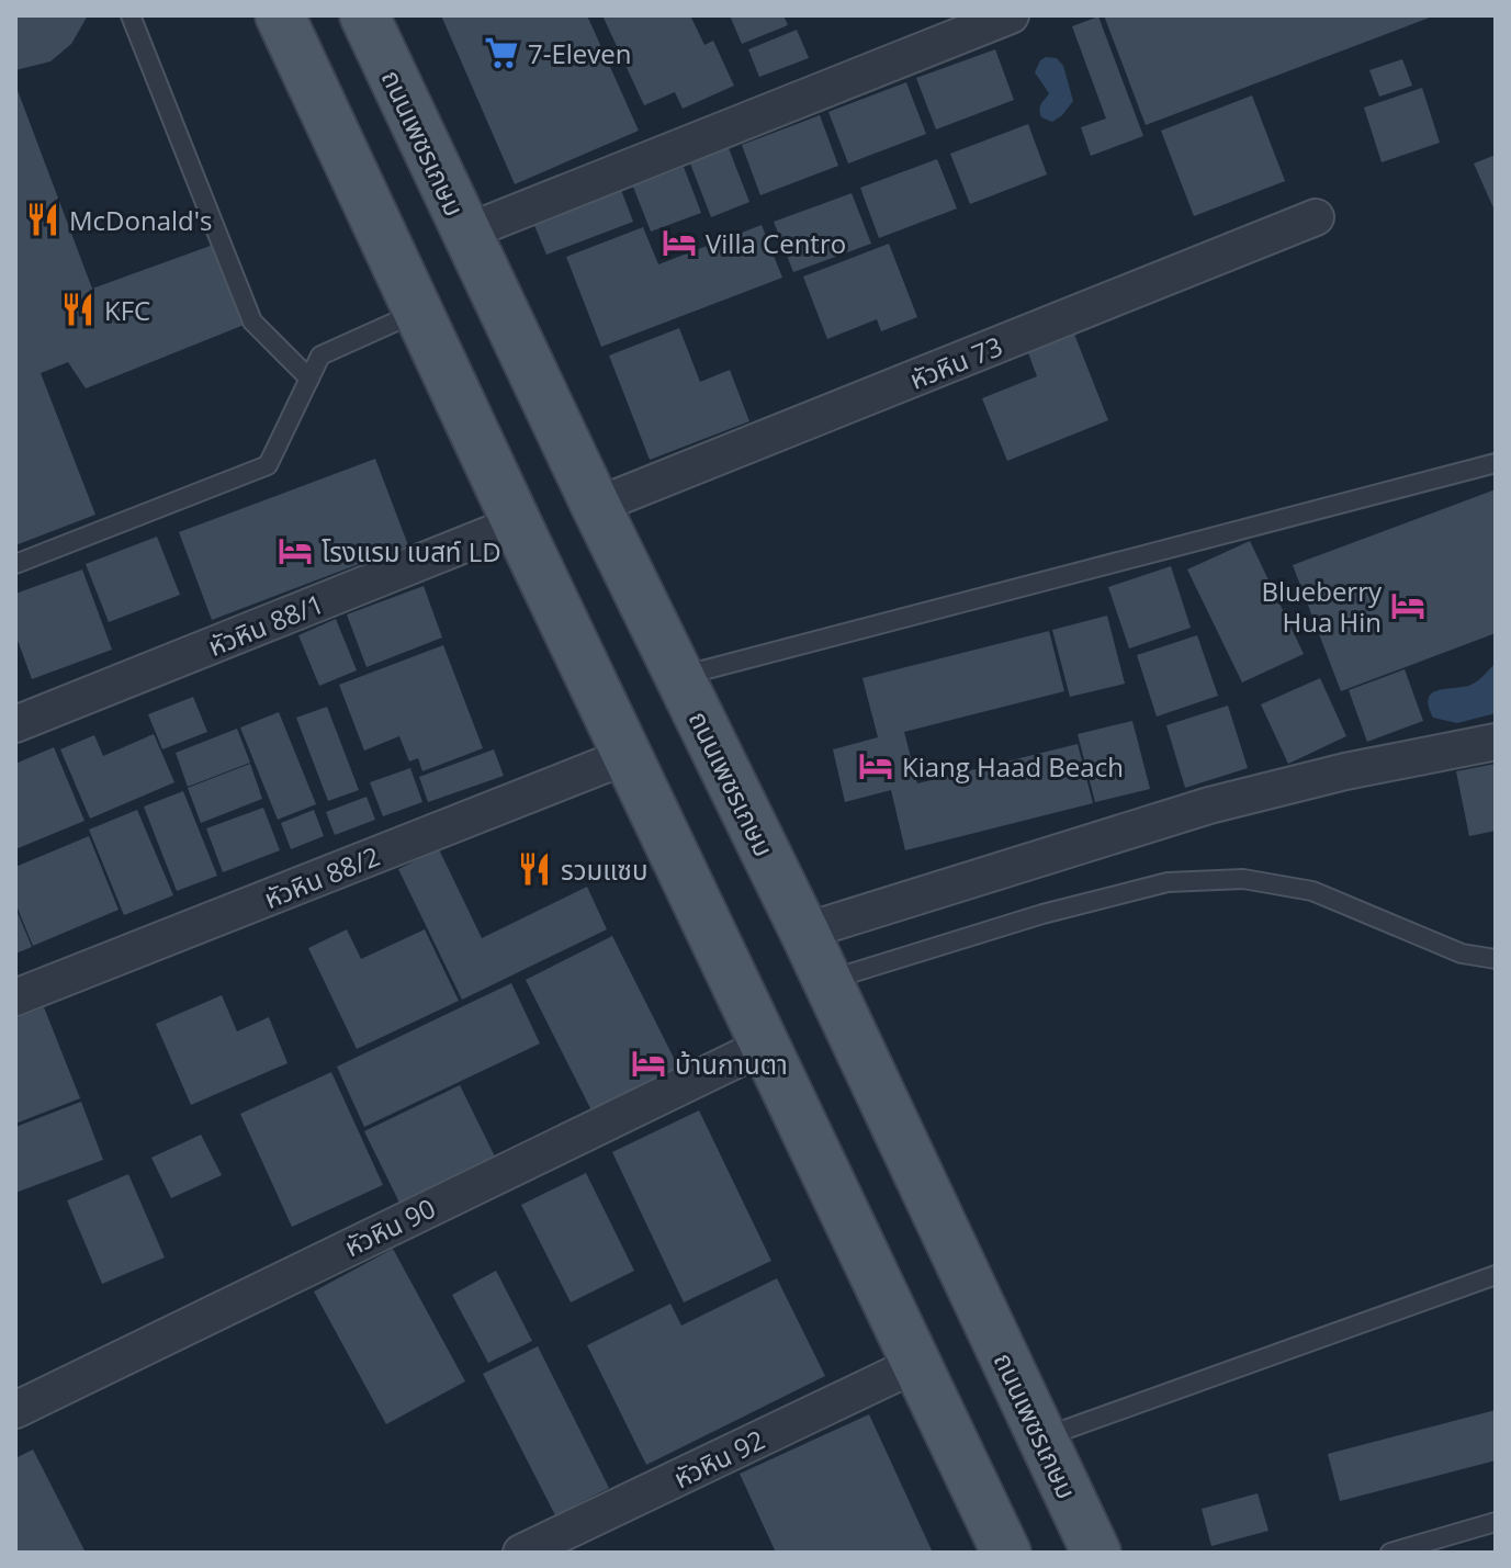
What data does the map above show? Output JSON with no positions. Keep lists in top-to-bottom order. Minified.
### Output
{"streets":{"main road":["ถนนเพชรเกษม"],"street":["หัวหิน 73","หัวหิน 88/1","หัวหิน 88/2","หัวหิน 90","หัวหิน 92"]},"crossings":[["ถนนเพชรเกษม","หัวหิน 73"]],"places":{"supermarket":["7-Eleven"],"restaurant":["McDonald's","KFC","รวมแซบ"],"hotel":["Villa Centro","โรงแรม เบสท์ LD","Blueberry Hua Hin","Kiang Haad Beach","บ้านกานตา"]}}
